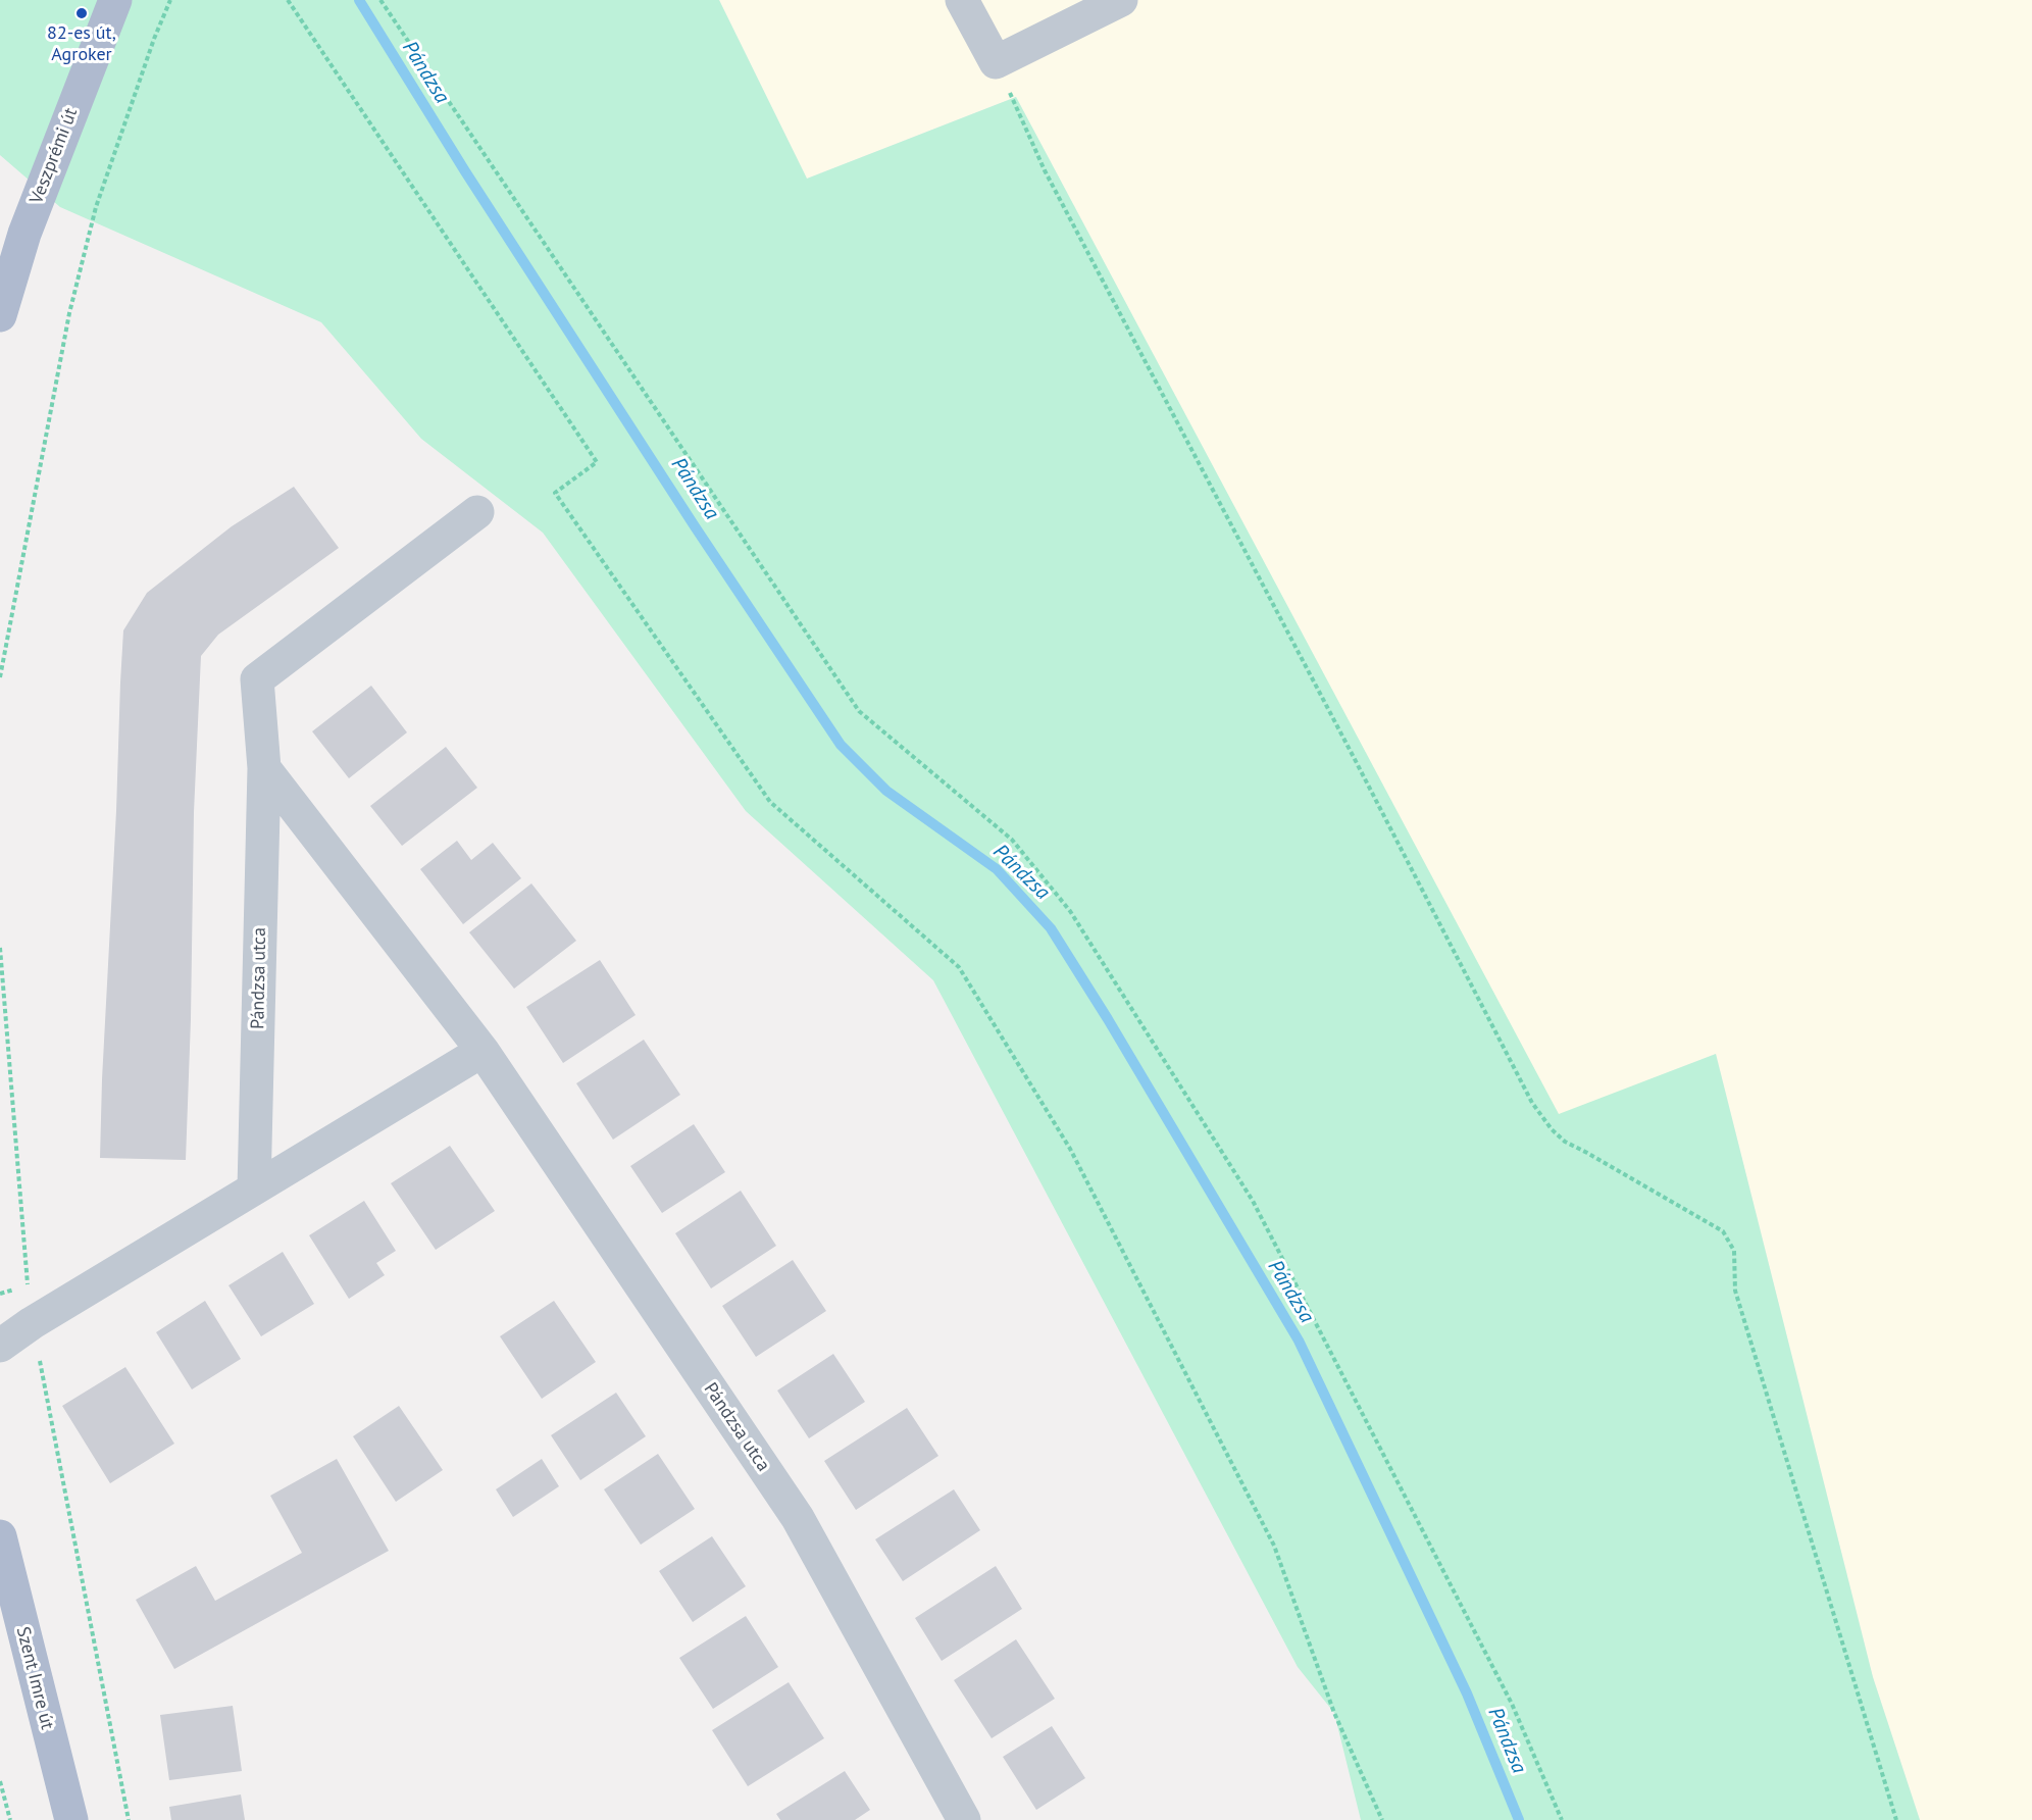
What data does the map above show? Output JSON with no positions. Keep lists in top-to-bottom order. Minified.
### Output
{"streets":{"main road":["Veszprémi út","Szent Imre út"],"street":["Pándzsa utca"]},"water":["Pándzsa"],"places":["82-es út, Agroker"]}
